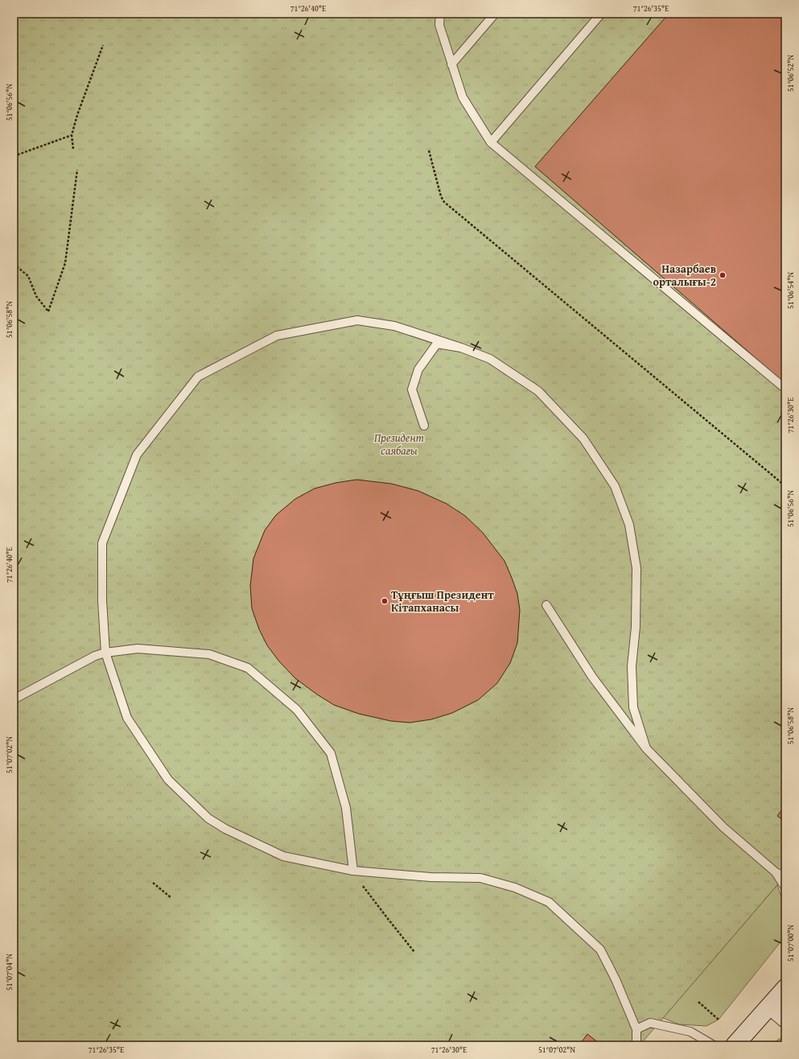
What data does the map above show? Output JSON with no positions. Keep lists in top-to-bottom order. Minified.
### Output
{"parks":["Президент саябағы"],"places":["Назарбаев орталығы-2","Тұңғыш Президент Кітапханасы"],"coordinates":["71°26'40\"E","71°26'35\"E","51°06'52\"N","51°06'56\"N","51°06'54\"N","51°06'58\"N","71°26'30\"E","51°07'02\"N","51°07'00\"N","51°07'04\"N"]}
